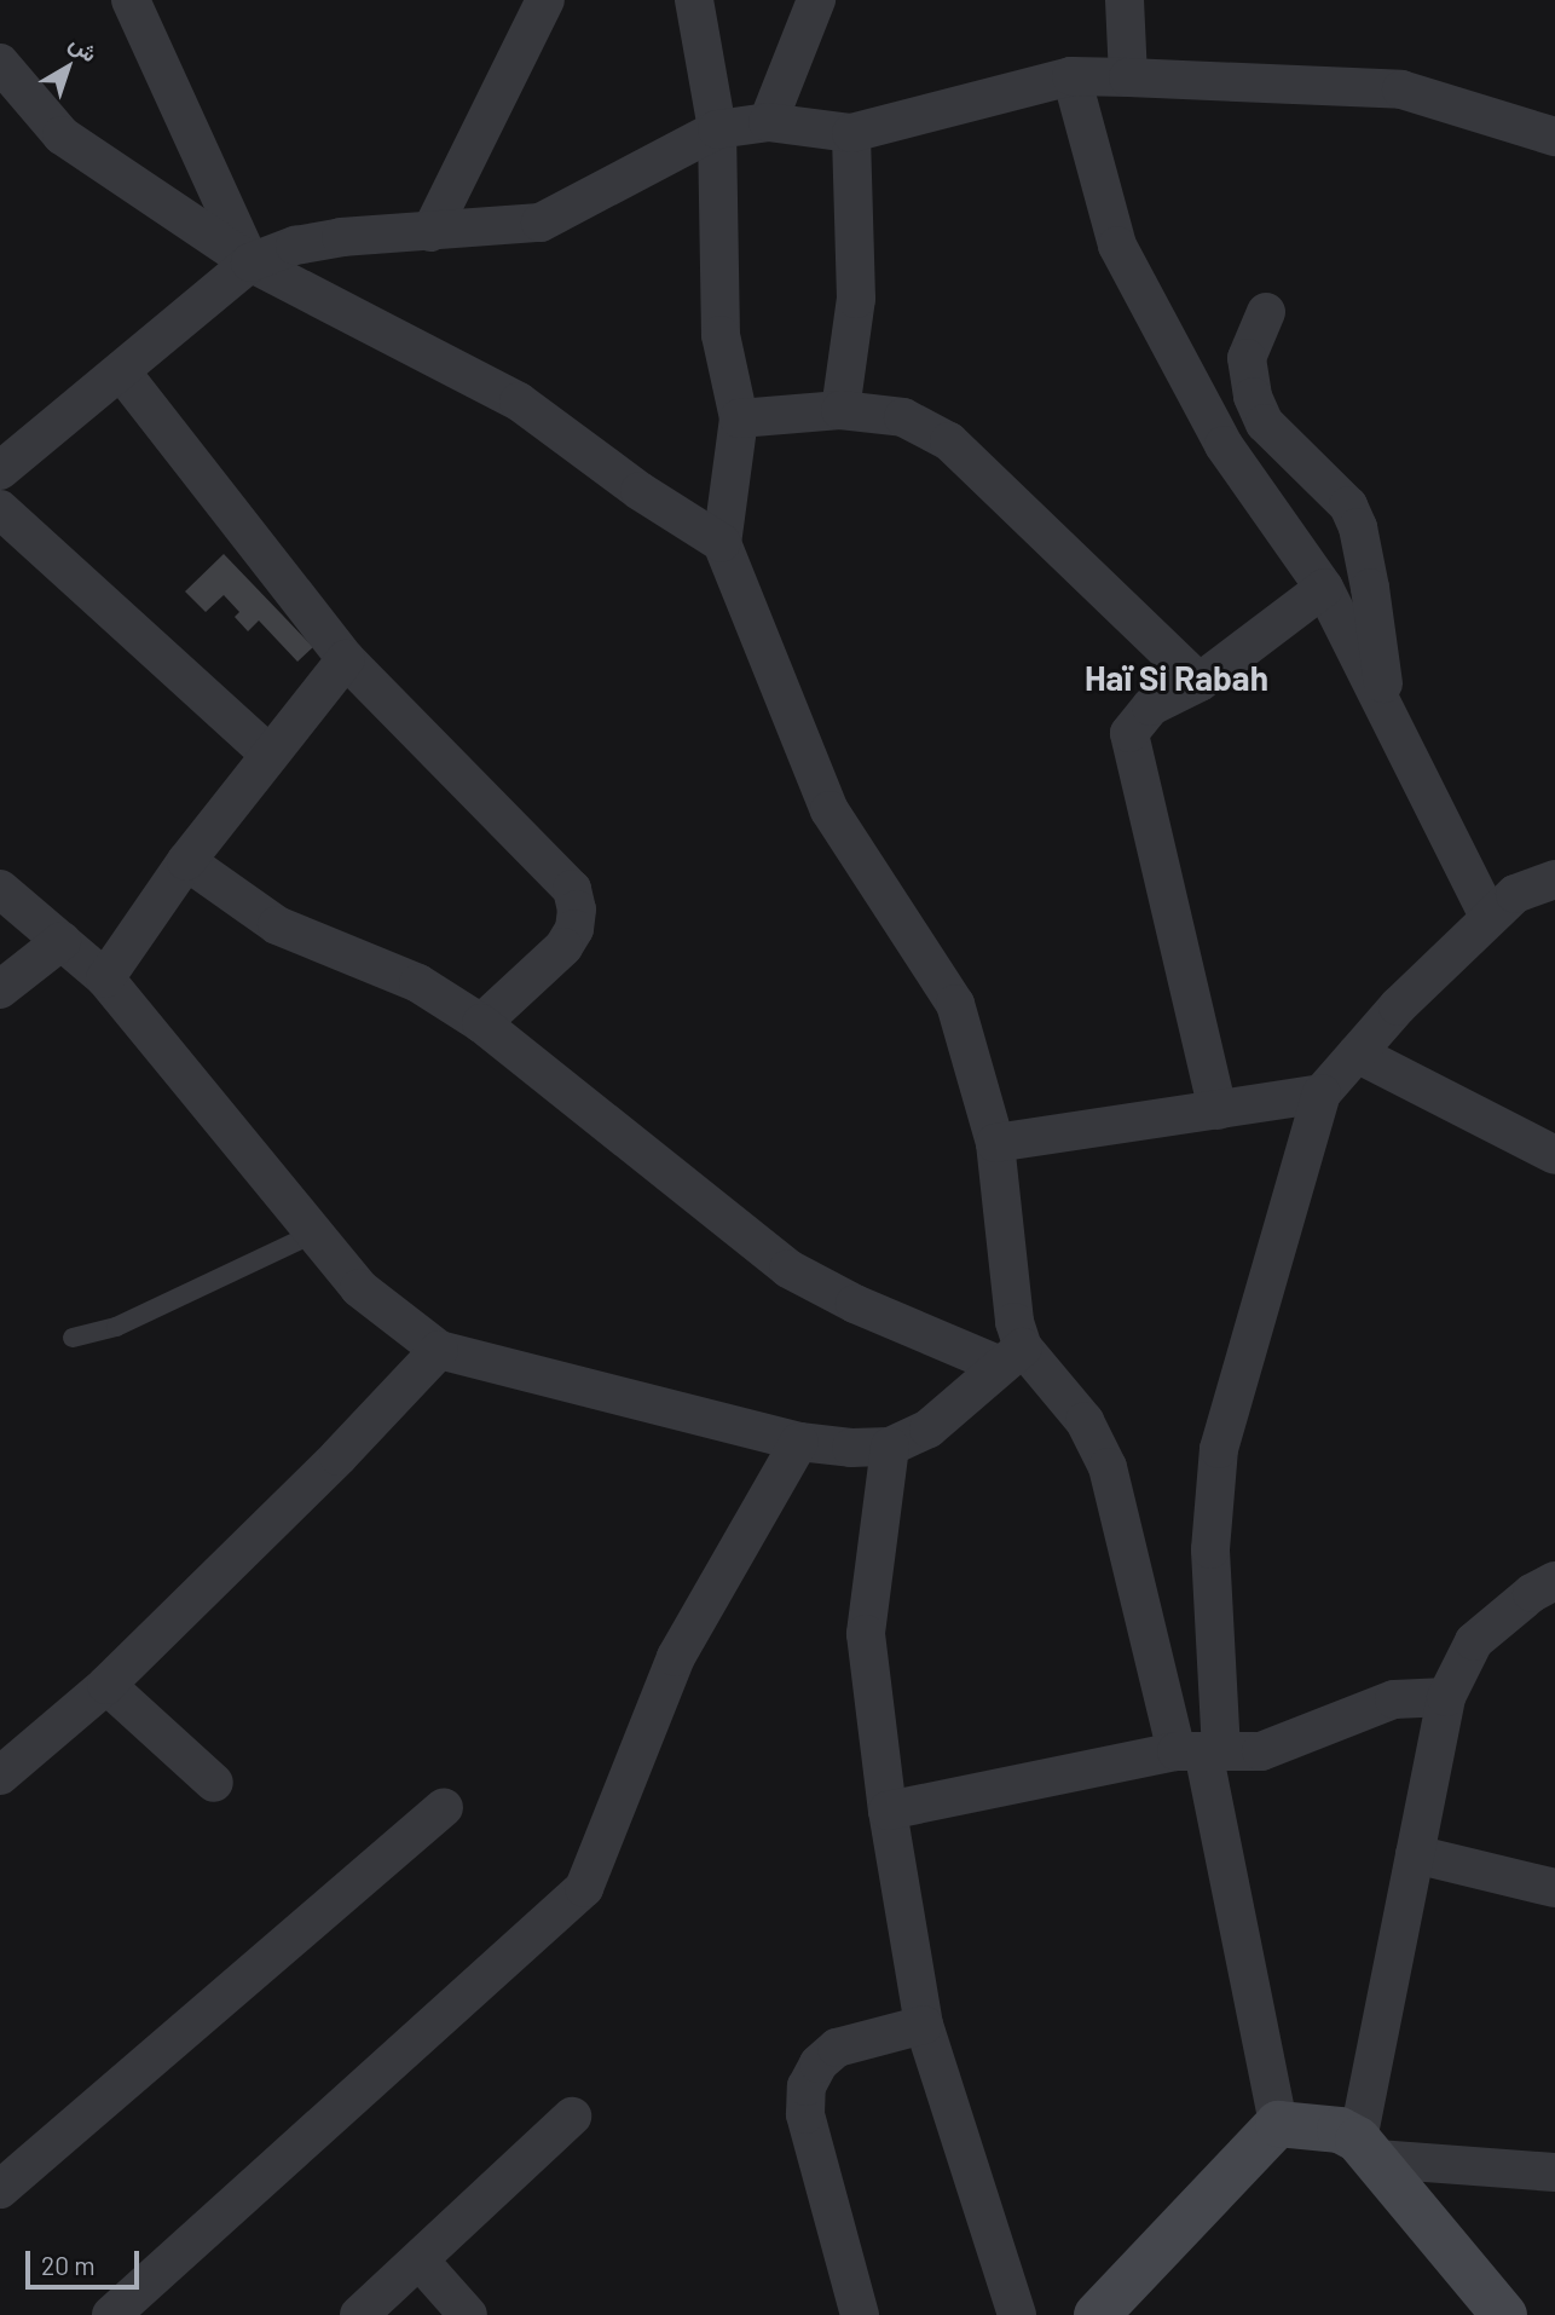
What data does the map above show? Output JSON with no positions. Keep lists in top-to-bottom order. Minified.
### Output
{"districts":["Haï Si Rabah"],"scale_bar":"20 m","north":"top right"}
